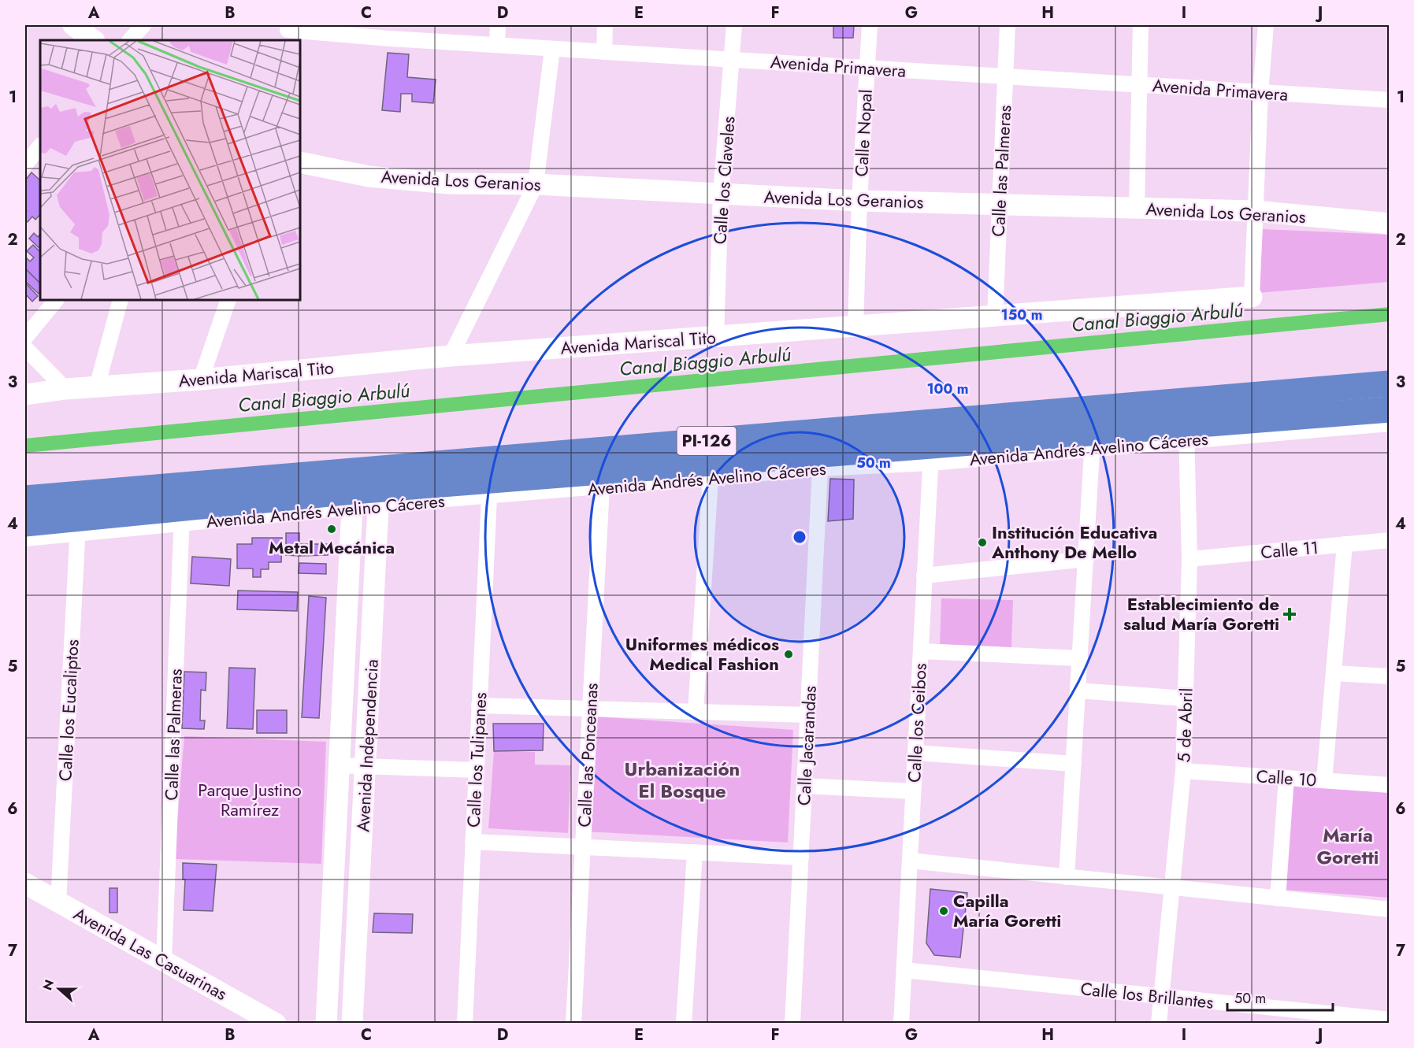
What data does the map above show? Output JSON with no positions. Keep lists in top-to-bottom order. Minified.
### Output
{"streets":{"highway":["PI-126","Avenida Andrés Avelino Cáceres"],"street":["Avenida Primavera","Calle Nopal","Calle las Palmeras","Avenida Los Geranios","Calle los Claveles","Avenida Mariscal Tito","Calle 11","Calle los Eucaliptos","Calle los Ceibos","5 de Abril","Avenida Independencia","Calle Jacarandas","Calle las Ponceanas","Calle los Tulipanes","Calle 10","Avenida Las Casuarinas","Calle los Brillantes"]},"crossings":[["Avenida Primavera","Calle Nopal"],["Avenida Primavera","Calle las Palmeras"],["Avenida Primavera","Calle los Claveles"],["Calle Nopal","Avenida Los Geranios"],["Calle Nopal","Avenida Mariscal Tito"],["Calle las Palmeras","Avenida Los Geranios"],["Calle las Palmeras","Avenida Mariscal Tito"],["Calle las Palmeras","Avenida Andrés Avelino Cáceres"],["Calle las Palmeras","Avenida Las Casuarinas"],["Avenida Los Geranios","Calle los Claveles"],["Calle los Claveles","Avenida Mariscal Tito"],["Avenida Andrés Avelino Cáceres","Calle los Eucaliptos"],["Avenida Andrés Avelino Cáceres","Calle los Ceibos"],["Avenida Andrés Avelino Cáceres","5 de Abril"],["Avenida Andrés Avelino Cáceres","Avenida Independencia"],["Avenida Andrés Avelino Cáceres","Calle Jacarandas"],["Avenida Andrés Avelino Cáceres","Calle las Ponceanas"],["Avenida Andrés Avelino Cáceres","Calle los Tulipanes"],["Calle 11","5 de Abril"],["Calle los Eucaliptos","Avenida Las Casuarinas"],["Calle los Ceibos","Calle los Brillantes"],["5 de Abril","Calle 10"],["5 de Abril","Calle los Brillantes"]],"districts":["Urbanización El Bosque","María Goretti"],"water":["Canal Biaggio Arbulú"],"parks":["Parque Justino Ramírez"],"places":{"other":["Metal Mecánica","Institución Educativa Anthony De Mello","Uniformes médicos Medical Fashion","Capilla María Goretti"],"health":["Establecimiento de salud María Goretti"]},"scale_bar":"50 m","north":"left","grid":{"columns":["A","B","C","D","E","F","G","H","I","J"],"rows":["1","2","3","4","5","6","7"]},"rings":["150 m","100 m","50 m"]}
